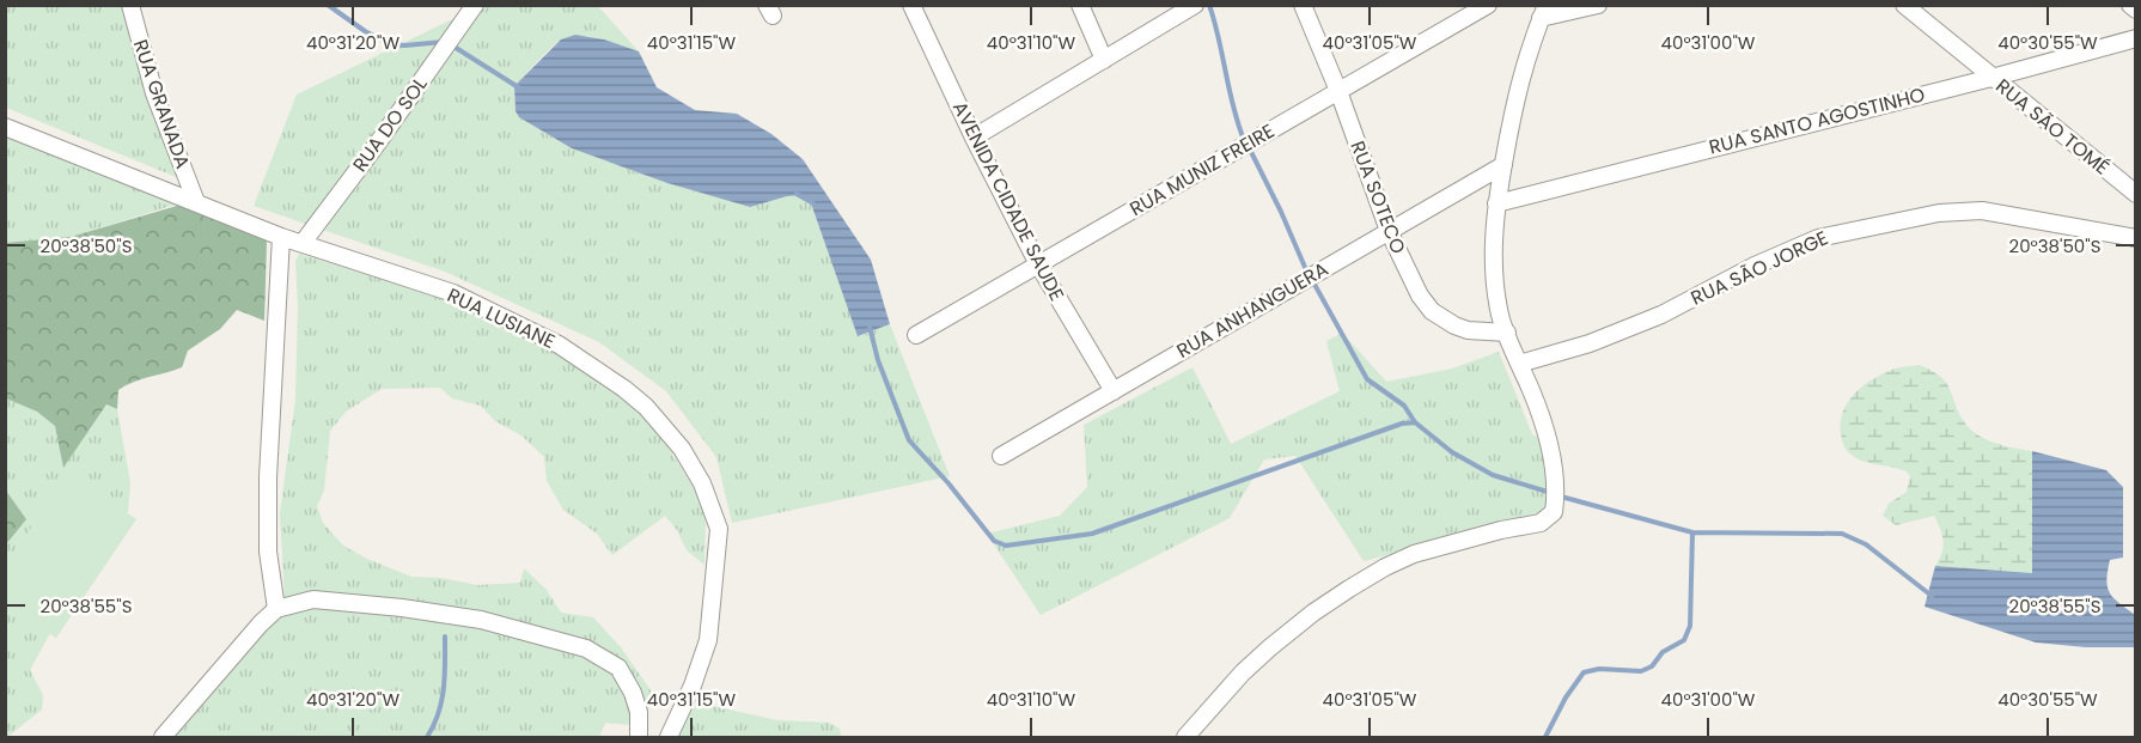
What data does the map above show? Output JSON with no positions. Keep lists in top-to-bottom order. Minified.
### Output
{"streets":{"street":["RUA GRANADA","RUA SANTO AGOSTINHO","RUA DO SOL","RUA SÃO TOMÉ","RUA MUNIZ FREIRE","RUA SOTECO","AVENIDA CIDADE SAUDE","RUA SÃO JORGE","RUA ANHANGUERA","RUA LUSIANE"]},"crossings":[["RUA GRANADA","RUA LUSIANE"],["RUA SANTO AGOSTINHO","RUA SÃO TOMÉ"],["RUA DO SOL","RUA LUSIANE"],["RUA MUNIZ FREIRE","RUA SOTECO"],["RUA MUNIZ FREIRE","AVENIDA CIDADE SAUDE"],["RUA SOTECO","RUA ANHANGUERA"],["AVENIDA CIDADE SAUDE","RUA ANHANGUERA"]],"coordinates":["40°31'20\"W","40°31'15\"W","40°31'10\"W","40°31'05\"W","40°31'00\"W","40°30'55\"W","20°38'50\"S","20°38'55\"S"]}
